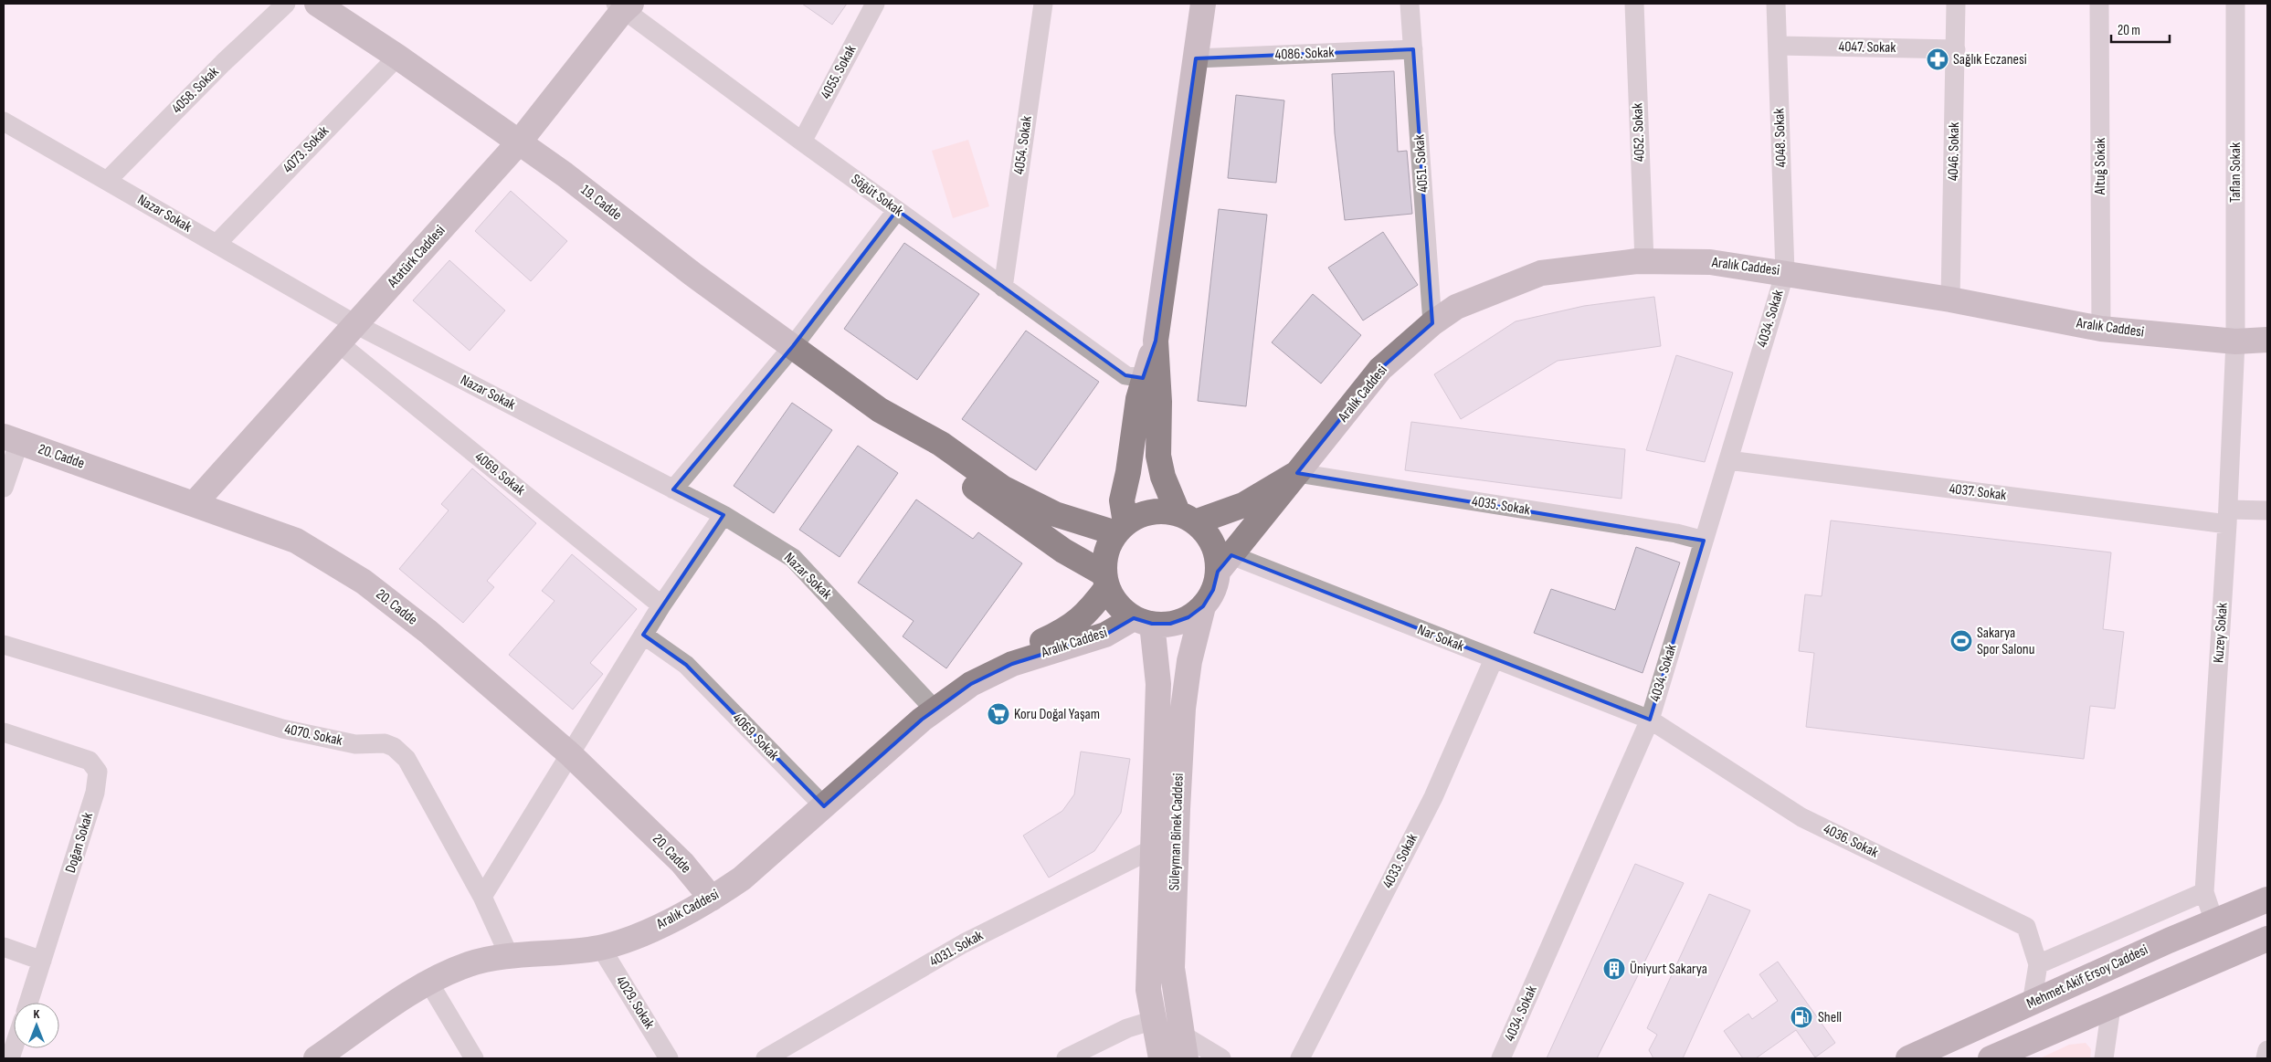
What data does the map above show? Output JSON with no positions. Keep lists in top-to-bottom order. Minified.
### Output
{"streets":{"main road":["Mehmet Akif Ersoy Caddesi"],"street":["4047. Sokak","4086. Sokak","4055. Sokak","4058. Sokak","4052. Sokak","4048. Sokak","4054. Sokak","4073. Sokak","4046. Sokak","4051. Sokak","Altuğ Sokak","Taflan Sokak","Söğüt Sokak","19. Cadde","Nazar Sokak","Atatürk Caddesi","Aralık Caddesi","4034. Sokak","20. Cadde","4069. Sokak","4037. Sokak","4035. Sokak","Kuzey Sokak","Nar Sokak","4070. Sokak","Süleyman Binek Caddesi","4036. Sokak","Doğan Sokak","4033. Sokak","4031. Sokak","4029. Sokak"]},"crossings":[["4047. Sokak","4048. Sokak"],["4047. Sokak","4046. Sokak"],["4086. Sokak","4051. Sokak"],["4055. Sokak","Söğüt Sokak"],["4058. Sokak","Nazar Sokak"],["4052. Sokak","Aralık Caddesi"],["4048. Sokak","Aralık Caddesi"],["4048. Sokak","4034. Sokak"],["4054. Sokak","Söğüt Sokak"],["4073. Sokak","19. Cadde"],["4073. Sokak","Nazar Sokak"],["4046. Sokak","Aralık Caddesi"],["4051. Sokak","Aralık Caddesi"],["Altuğ Sokak","Aralık Caddesi"],["Taflan Sokak","Aralık Caddesi"],["Taflan Sokak","Kuzey Sokak"],["Söğüt Sokak","Atatürk Caddesi"],["19. Cadde","Atatürk Caddesi"],["Nazar Sokak","Atatürk Caddesi"],["Nazar Sokak","Aralık Caddesi"],["Atatürk Caddesi","20. Cadde"],["Atatürk Caddesi","4069. Sokak"],["Aralık Caddesi","4034. Sokak"],["Aralık Caddesi","20. Cadde"],["Aralık Caddesi","4069. Sokak"],["Aralık Caddesi","4035. Sokak"],["Aralık Caddesi","Kuzey Sokak"],["Aralık Caddesi","Nar Sokak"],["Aralık Caddesi","4070. Sokak"],["Aralık Caddesi","Süleyman Binek Caddesi"],["Aralık Caddesi","4029. Sokak"],["4034. Sokak","4037. Sokak"],["4034. Sokak","4035. Sokak"],["4034. Sokak","Nar Sokak"],["4034. Sokak","4036. Sokak"],["4037. Sokak","Kuzey Sokak"],["Kuzey Sokak","Mehmet Akif Ersoy Caddesi"],["Nar Sokak","Süleyman Binek Caddesi"],["Nar Sokak","4036. Sokak"],["Nar Sokak","4033. Sokak"],["Süleyman Binek Caddesi","4031. Sokak"]],"places":{"pharmacy":["Sağlık Eczanesi"],"sports":["Sakarya Spor Salonu"],"supermarket":["Koru Doğal Yaşam"],"building":["Üniyurt Sakarya"],"fuel station":["Shell"]},"scale_bar":"20 m","north":"top"}
